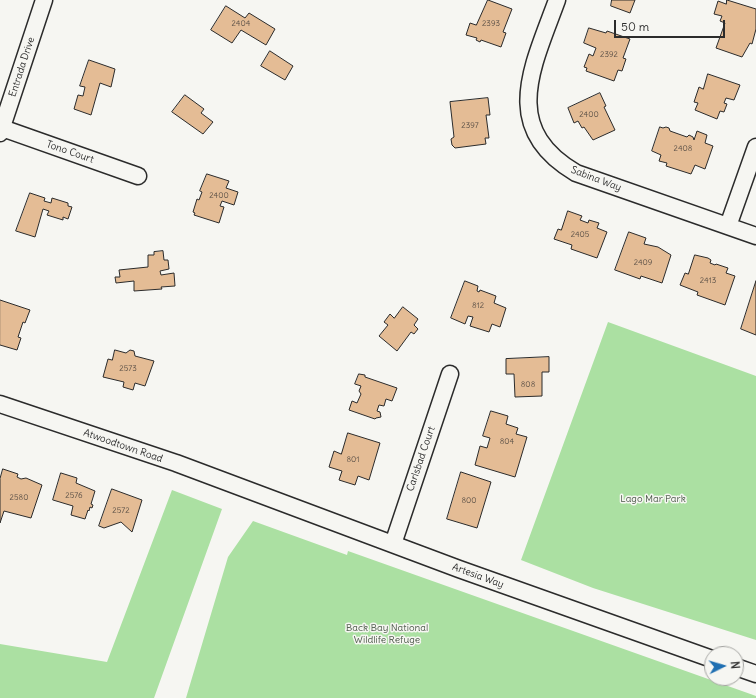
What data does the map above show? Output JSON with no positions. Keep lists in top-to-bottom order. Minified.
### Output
{"streets":{"street":["Entrada Drive","Tono Court","Sabina Way","Atwoodtown Road","Carlsbad Court","Artesia Way"]},"crossings":[["Entrada Drive","Tono Court"],["Atwoodtown Road","Artesia Way"],["Carlsbad Court","Artesia Way"]],"parks":["Lago Mar Park","Back Bay National Wildlife Refuge"],"house_numbers":["2404","2393","2392","2400","2397","2408","2400","2405","2409","2413","812","2573","808","804","801","2576","2580","800","2572"],"scale_bar":"50 m","north":"right"}
